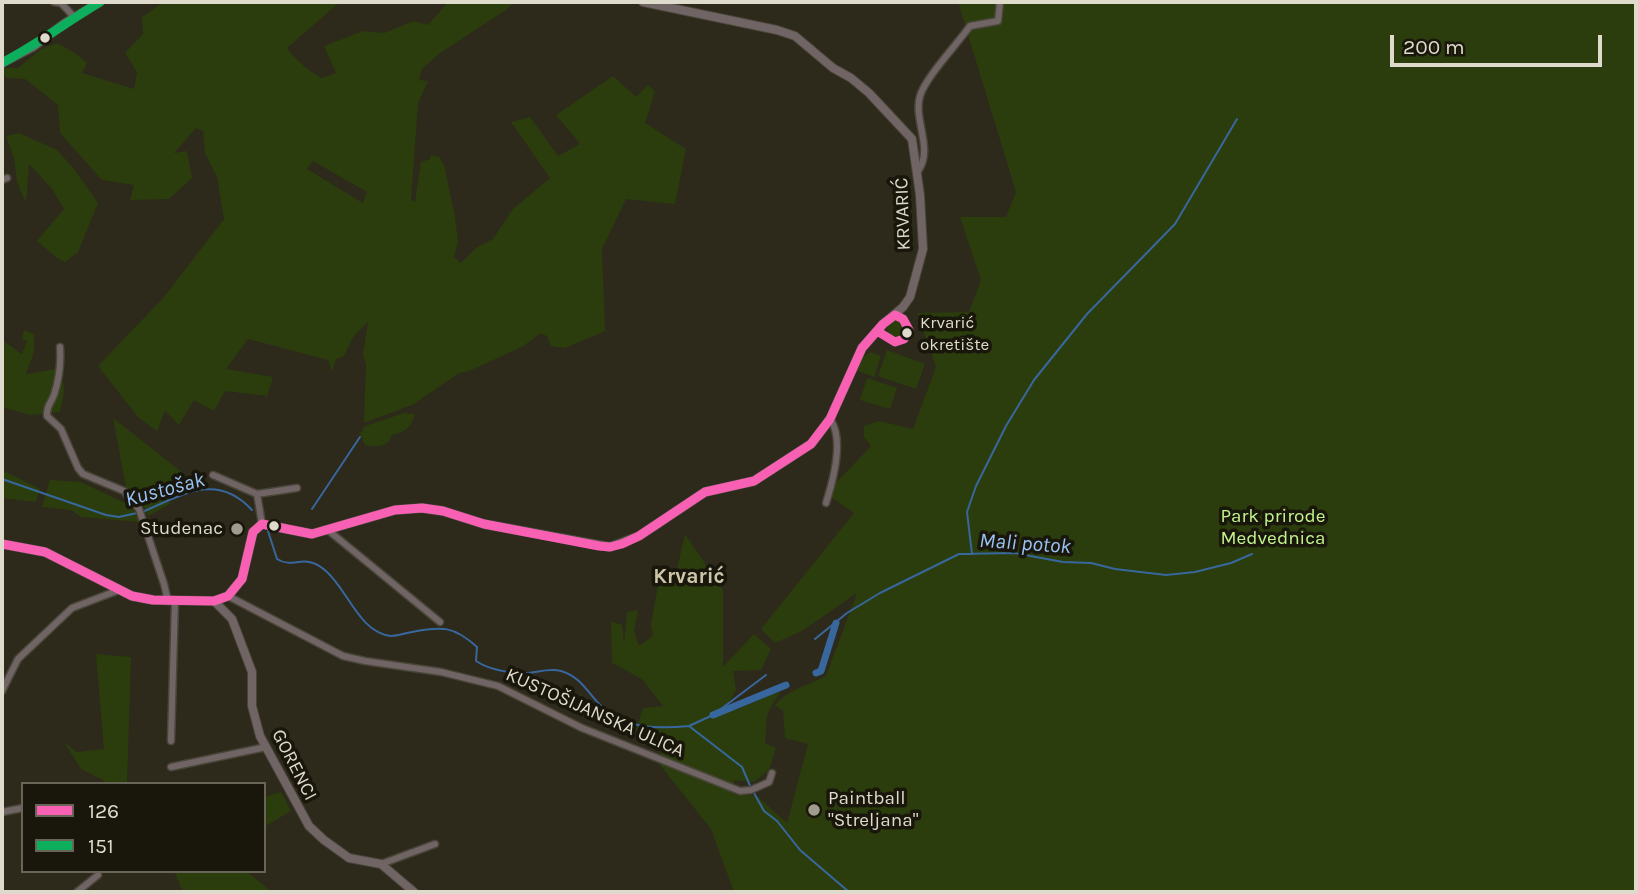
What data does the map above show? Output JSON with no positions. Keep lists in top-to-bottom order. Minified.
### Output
{"streets":{"street":["KRVARIĆ","KUSTOŠIJANSKA ULICA","GORENCI"]},"districts":["Krvarić"],"water":["Kustošak","Mali potok"],"parks":["Park prirode Medvednica"],"places":["Krvarić okretište","Studenac","Paintball \"Streljana\""],"lines":["transit line 151","transit line 126"],"legend":["126","151"],"scale_bar":"200 m"}
